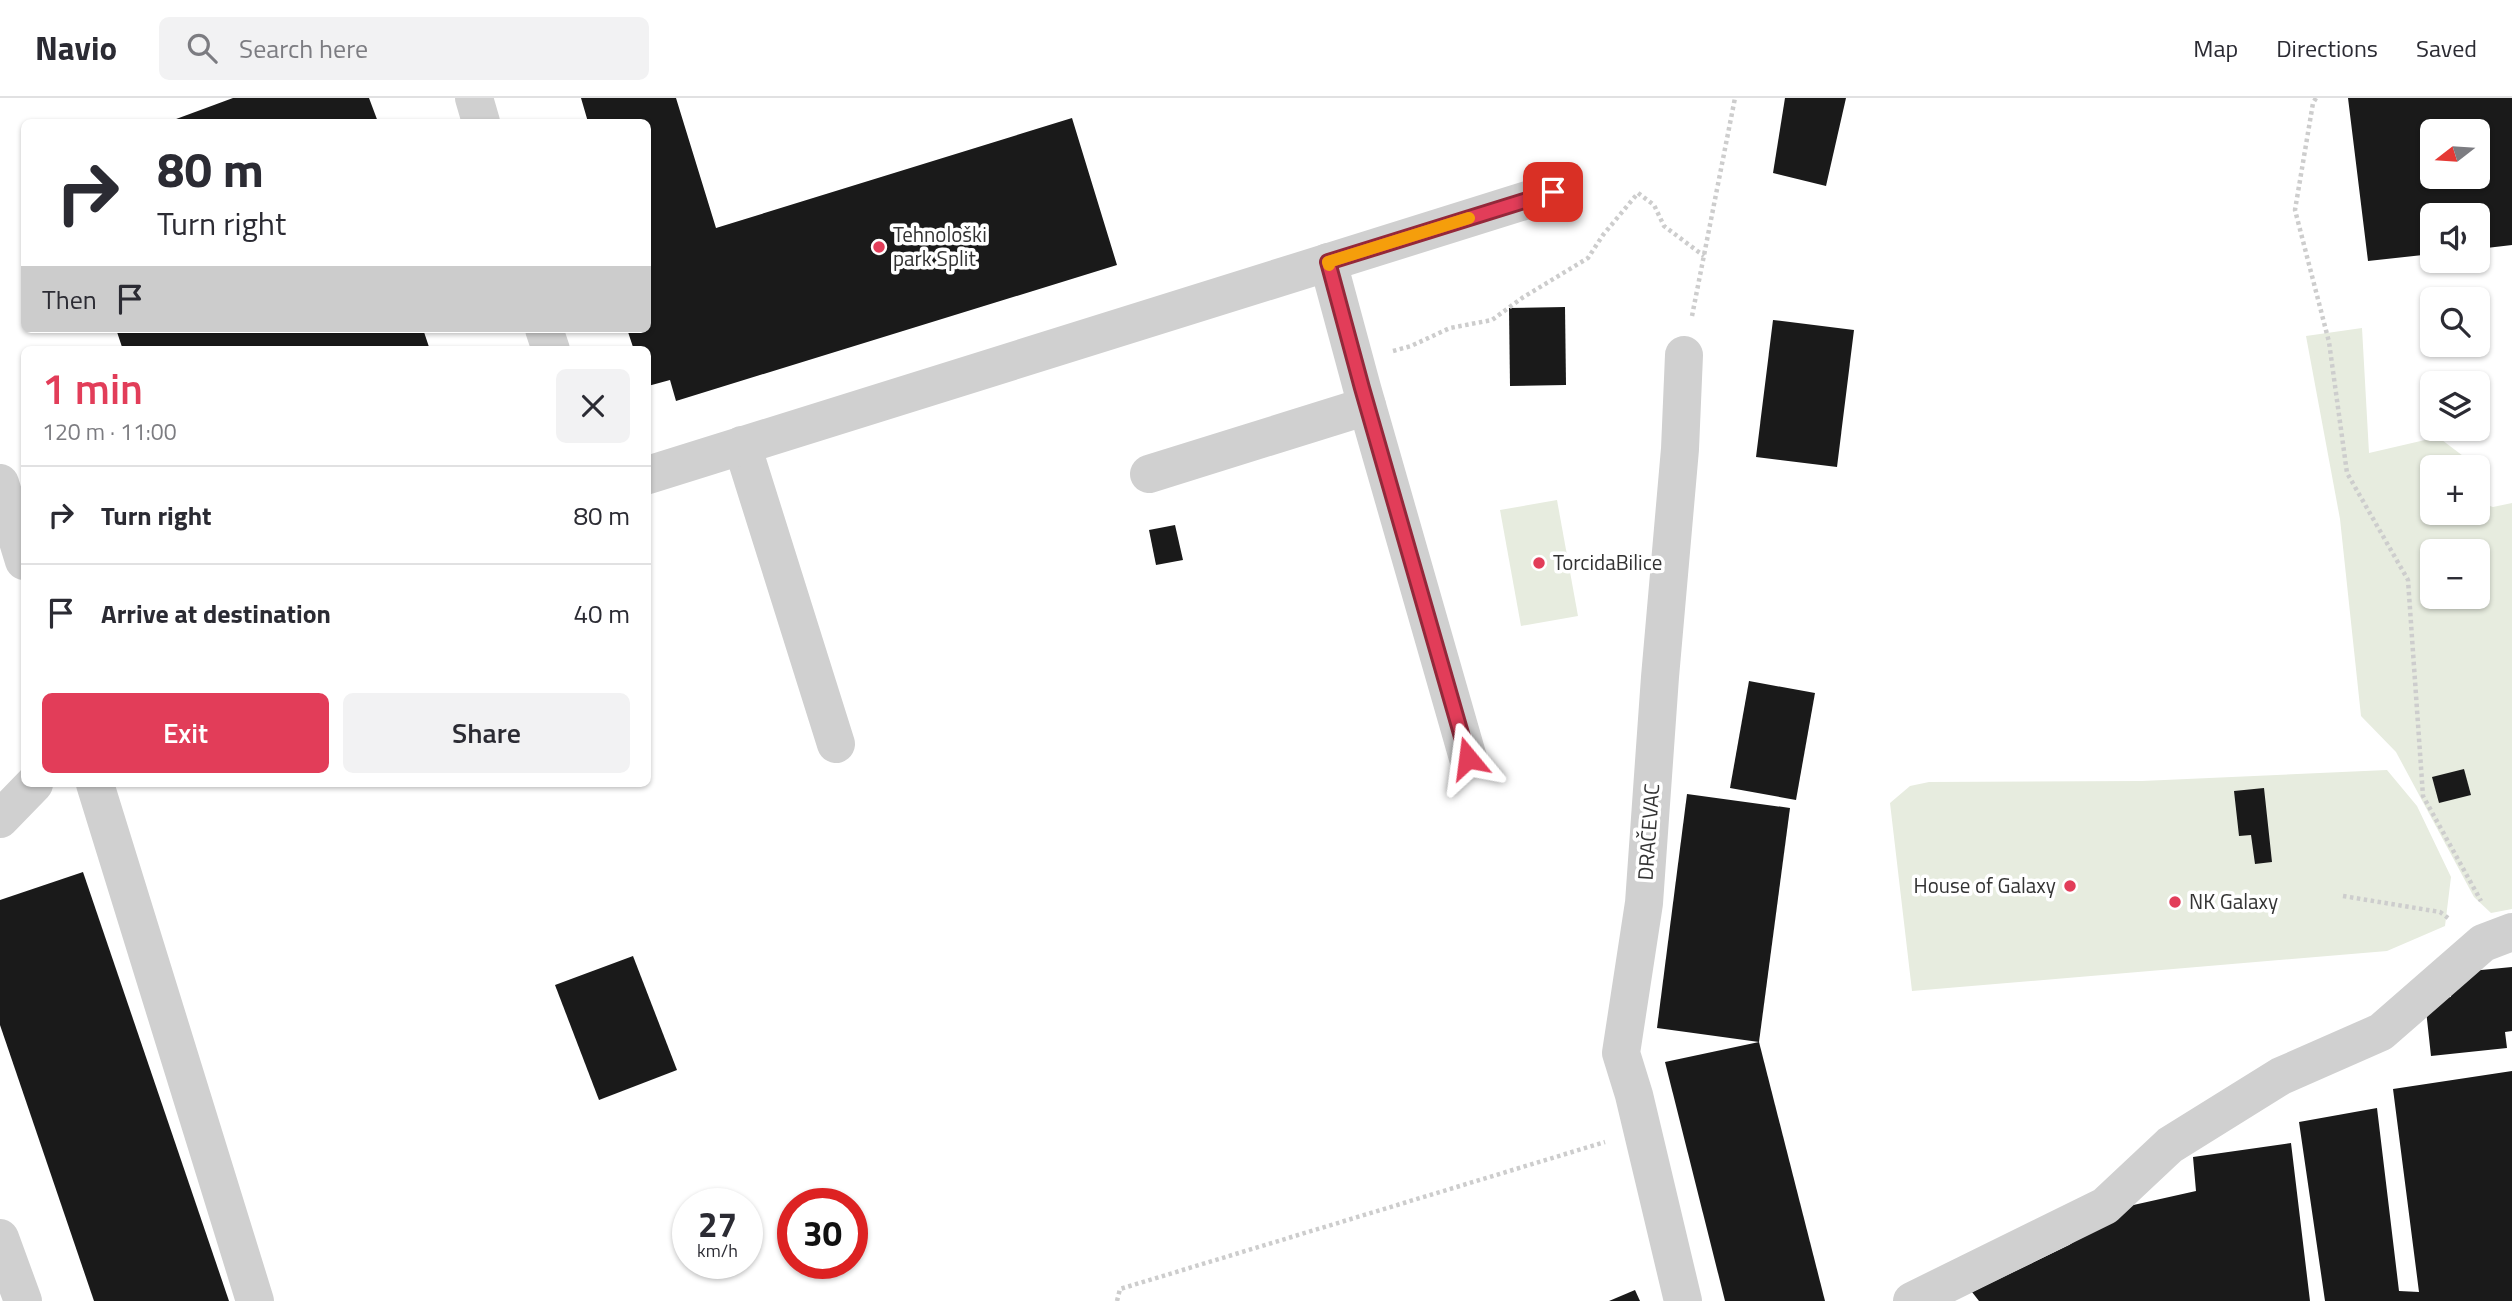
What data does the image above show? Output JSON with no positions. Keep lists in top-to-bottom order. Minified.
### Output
{"streets":{"street":["DRAČEVAC"]},"places":["Tehnološki park Split","TorcidaBilice","House of Galaxy","NK Galaxy"],"north":"left","page":{"header":"Navio","search":"Search here","nav":["Map","Directions","Saved"],"map_buttons":["+","−"],"turn":["80 m","Turn right"],"then":"Then","heading":["1 min","120 m · 11:00"],"list":[{"name":"Turn right","value":"80 m"},{"name":"Arrive at destination","value":"40 m"}],"buttons":["Exit","Share"],"speed":"27 km/h","limit":"30"}}
